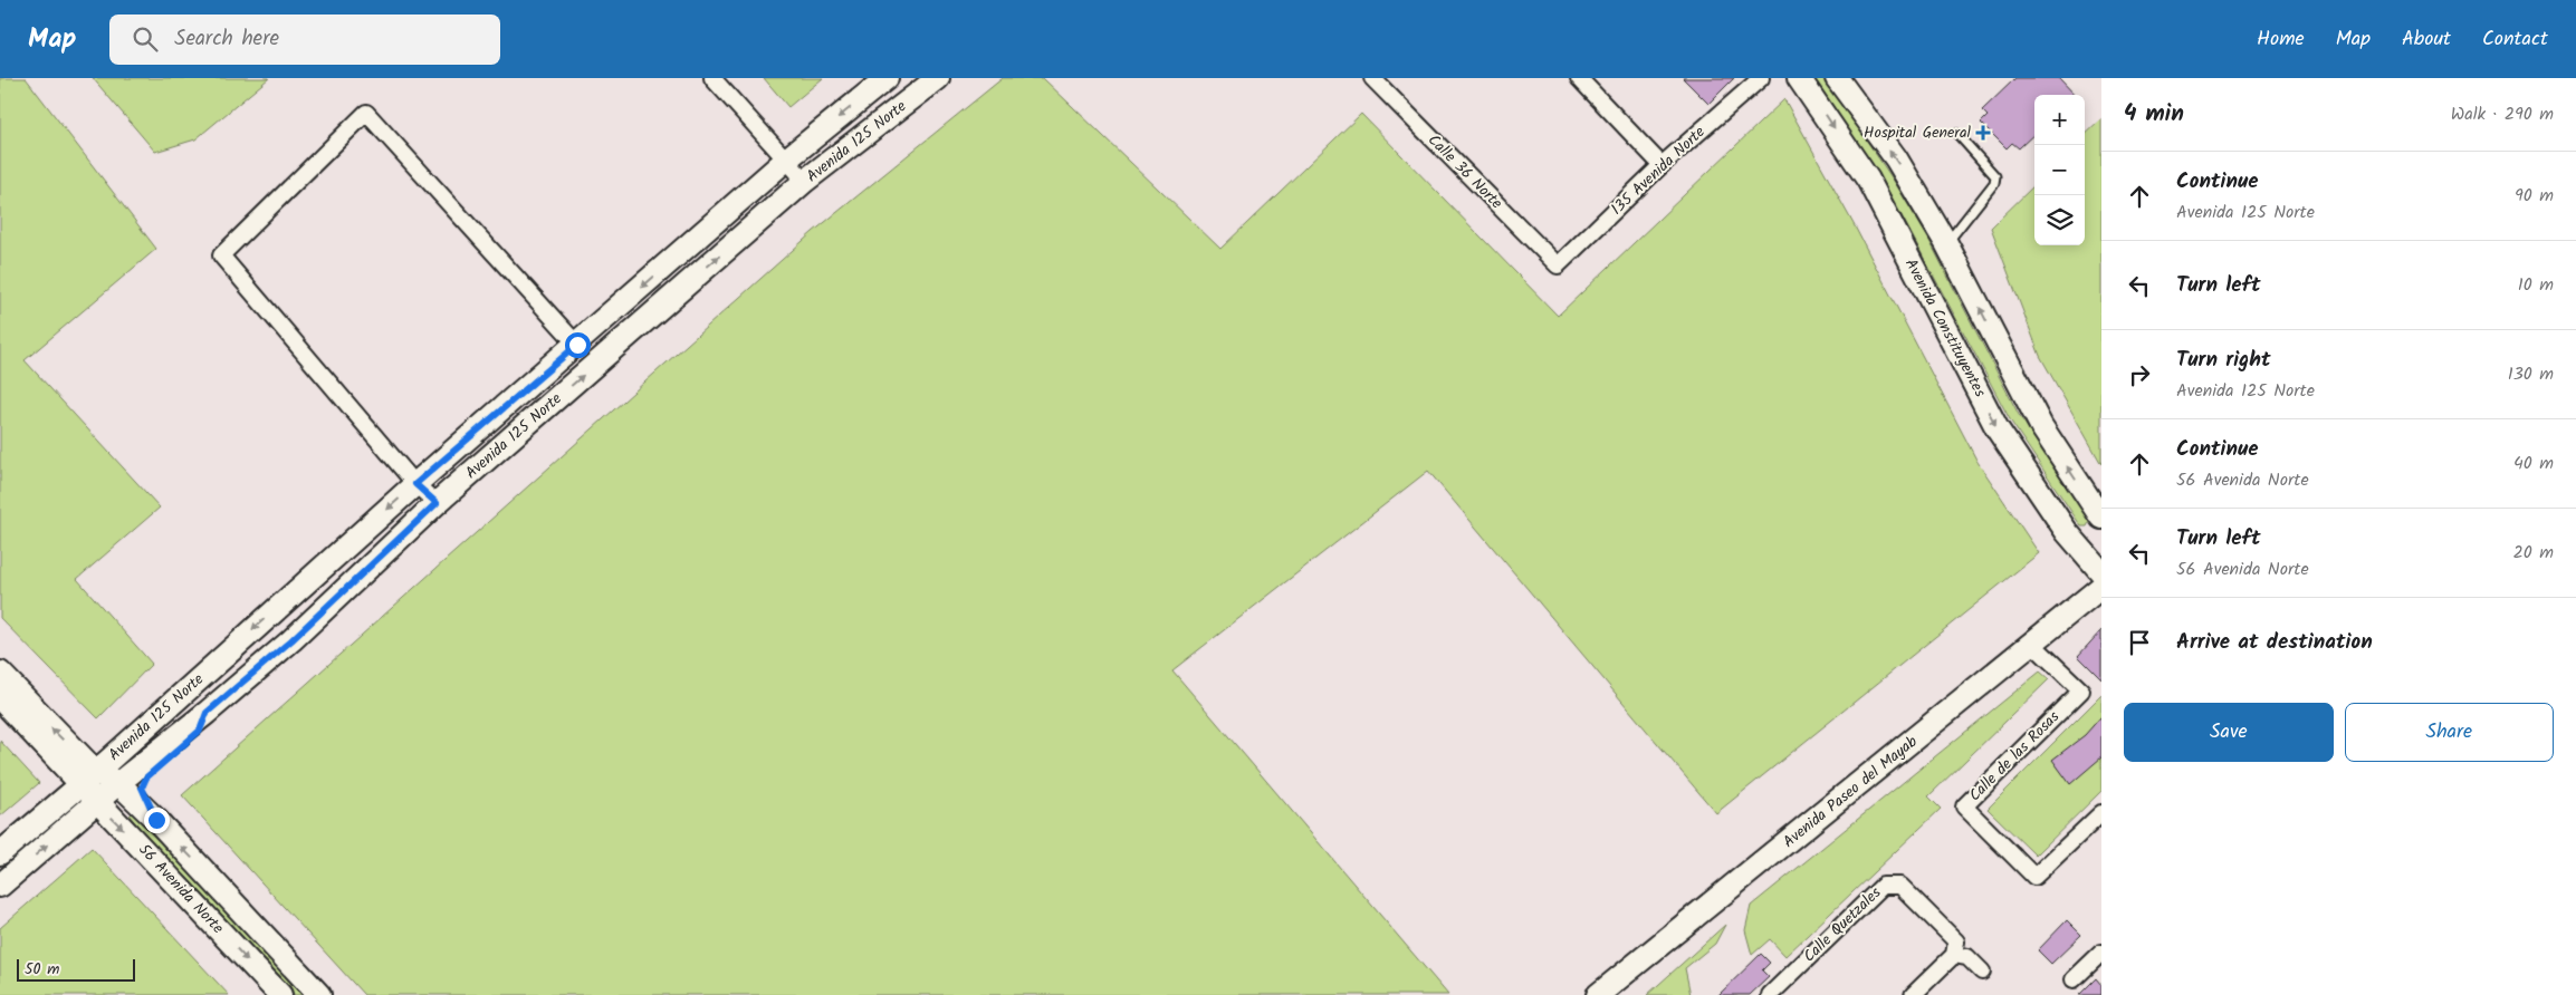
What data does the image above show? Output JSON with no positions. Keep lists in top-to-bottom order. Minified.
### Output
{"streets":{"main road":["Avenida 125 Norte","Avenida Constituyentes","Avenida Paseo del Mayab","56 Avenida Norte"],"street":["135 Avenida Norte","Calle 36 Norte","Calle de las Rosas","Calle Quetzales"]},"crossings":[["Avenida 125 Norte","56 Avenida Norte"],["135 Avenida Norte","Calle 36 Norte"],["Calle de las Rosas","Avenida Paseo del Mayab"]],"places":{"health":["Hospital General"]},"scale_bar":"50 m","page":{"header":"Map","search":"Search here","nav":["Home","Map","About","Contact"],"heading":["4 min","Walk · 290 m"],"map_buttons":["+","−"],"list":[["Continue","Avenida 125 Norte","90 m"],["Turn left","10 m"],["Turn right","Avenida 125 Norte","130 m"],["Continue","56 Avenida Norte","40 m"],["Turn left","56 Avenida Norte","20 m"],"Arrive at destination"],"buttons":["Save","Share"],"scale":"50 m"}}
